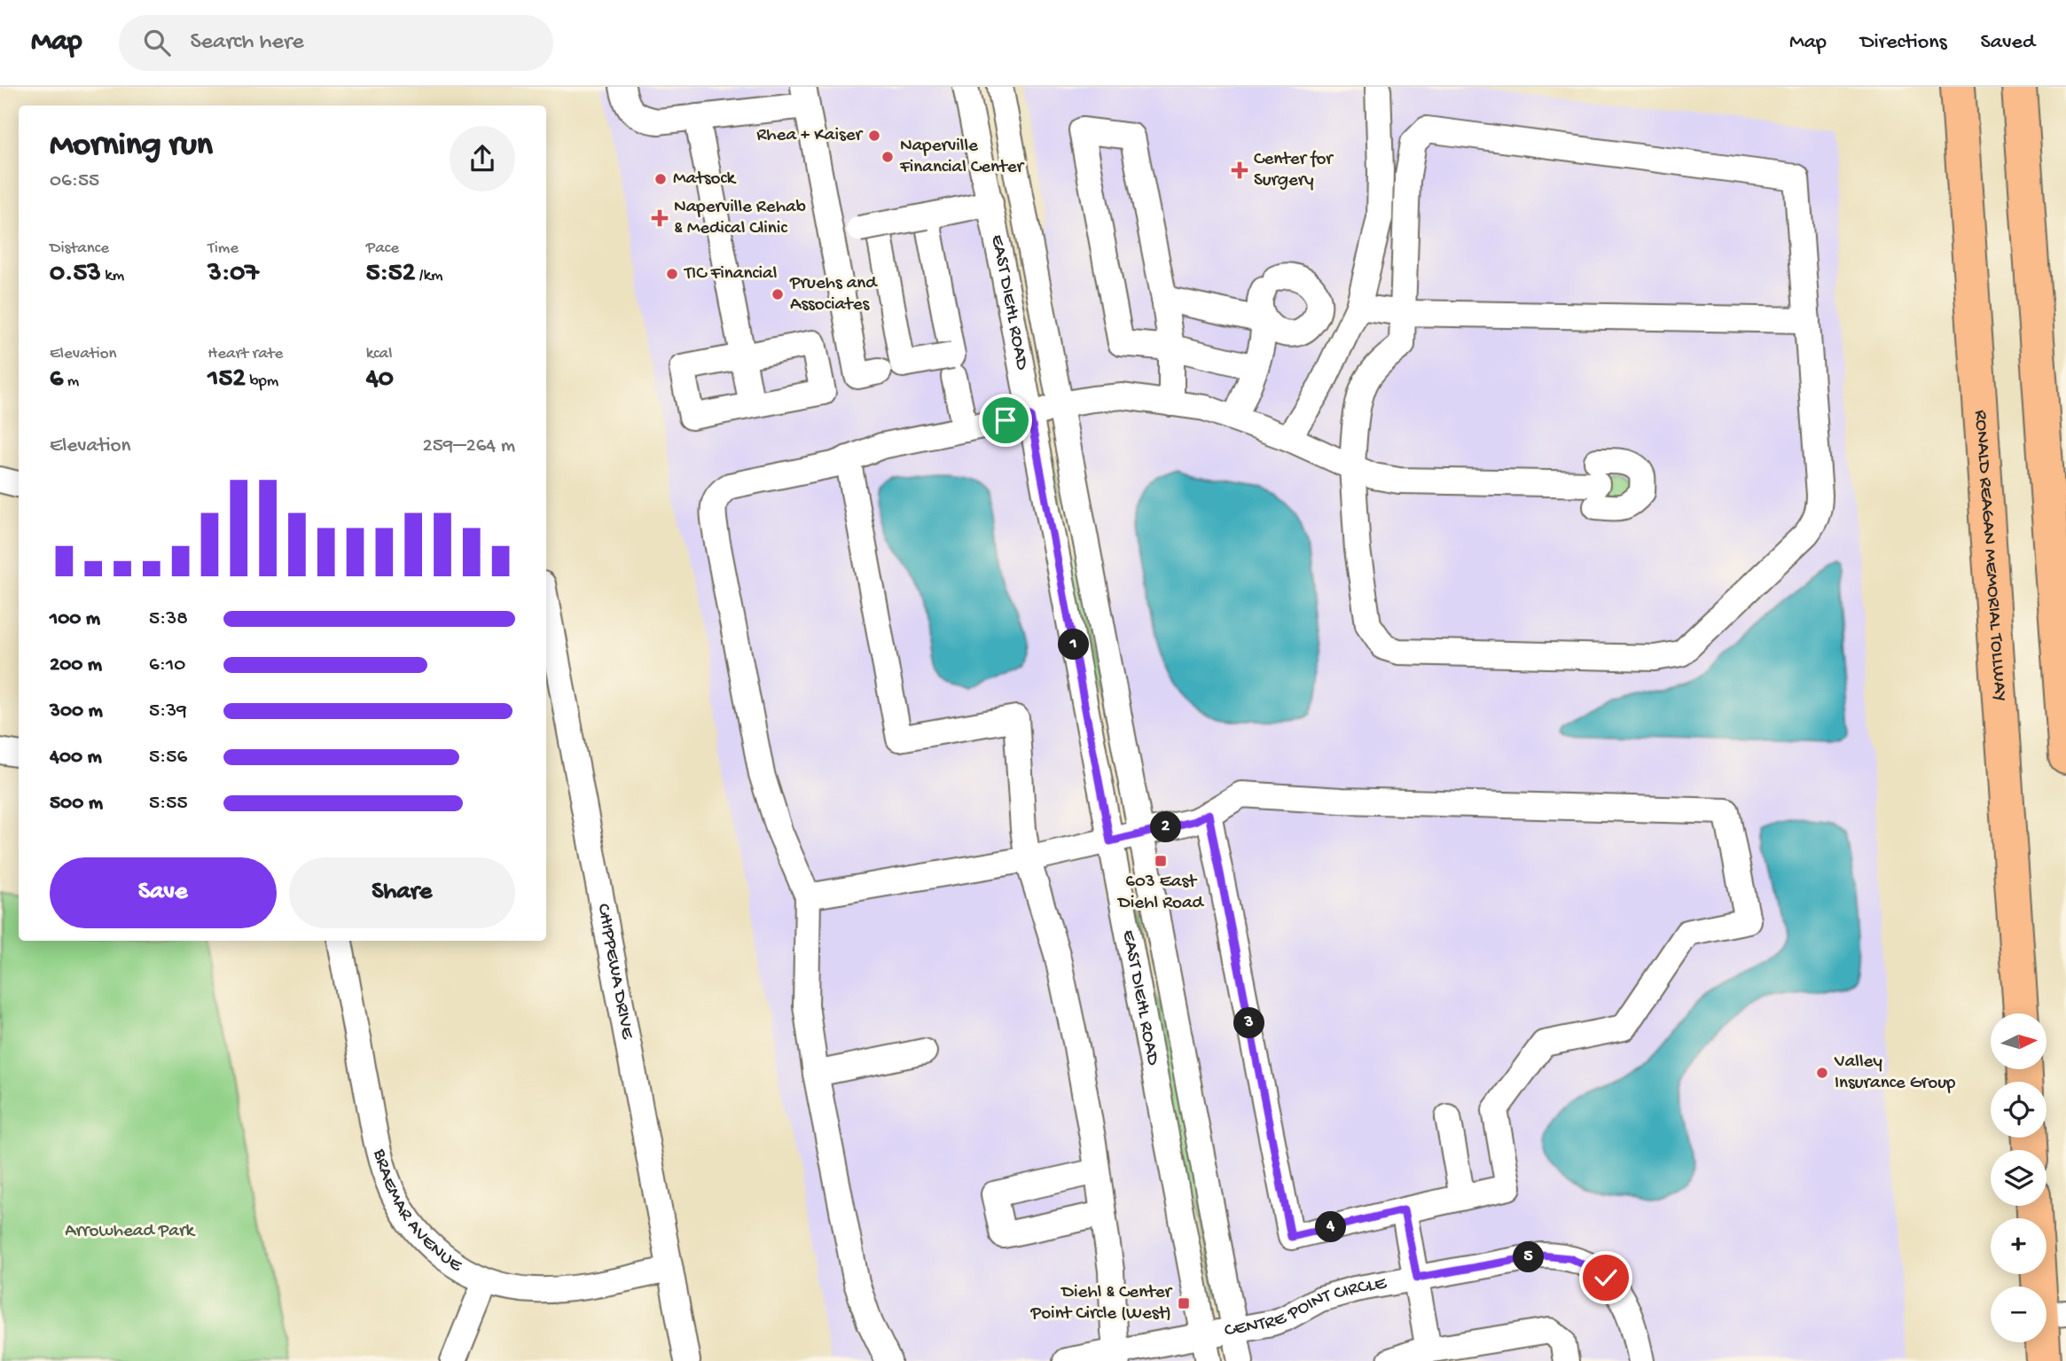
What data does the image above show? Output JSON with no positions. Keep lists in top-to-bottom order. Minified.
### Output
{"streets":{"highway":["RONALD REAGAN MEMORIAL TOLLWAY"],"street":["EAST DIEHL ROAD","CHIPPEWA DRIVE","BRAEMAR AVENUE","CENTRE POINT CIRCLE"]},"crossings":[["EAST DIEHL ROAD","CENTRE POINT CIRCLE"],["CHIPPEWA DRIVE","BRAEMAR AVENUE"]],"parks":["Arrowhead Park"],"places":{"other":["Rhea + Kaiser","Naperville Financial Center","Matsock","TIC Financial","Pruehs and Associates","Valley Insurance Group"],"health":["Center for Surgery","Naperville Rehab & Medical Clinic"],"transit":["603 East Diehl Road","Diehl & Center Point Circle (West)"]},"north":"right","page":{"header":"Map","search":"Search here","nav":["Map","Directions","Saved"],"heading":["Morning run","06:55"],"stats":[["Distance","0.53 km"],["Time","3:07"],["Pace","5:52 /km"],["Elevation","6 m"],["Heart rate","152 bpm"],["kcal","40"]],"chart":["Elevation","259–264 m"],"list":[{"name":"100 m","note":"5:38"},{"name":"200 m","note":"6:10"},{"name":"300 m","note":"5:39"},{"name":"400 m","note":"5:56"},{"name":"500 m","note":"5:55"}],"pins":["1","2","3","4","5"],"buttons":["Save","Share"],"map_buttons":["+","−"]}}
